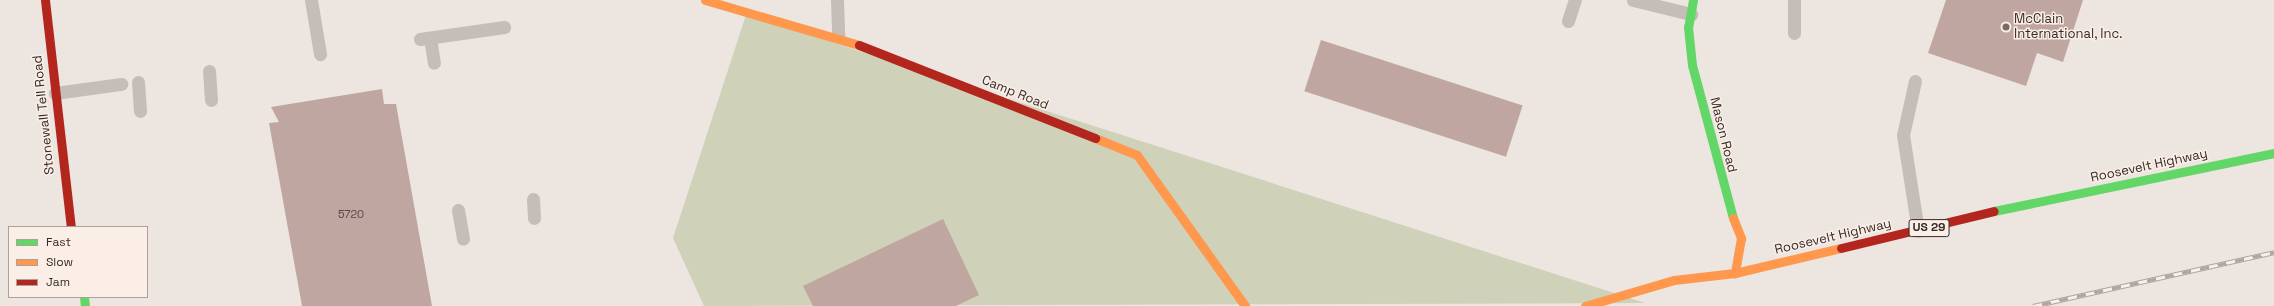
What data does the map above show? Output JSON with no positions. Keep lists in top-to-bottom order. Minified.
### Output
{"streets":{"street":["Camp Road","Stonewall Tell Road","Mason Road","Roosevelt Highway","US 29"]},"crossings":[["Mason Road","Roosevelt Highway"]],"places":["McClain International, Inc."],"house_numbers":["5720"],"legend":["Fast","Slow","Jam"]}
